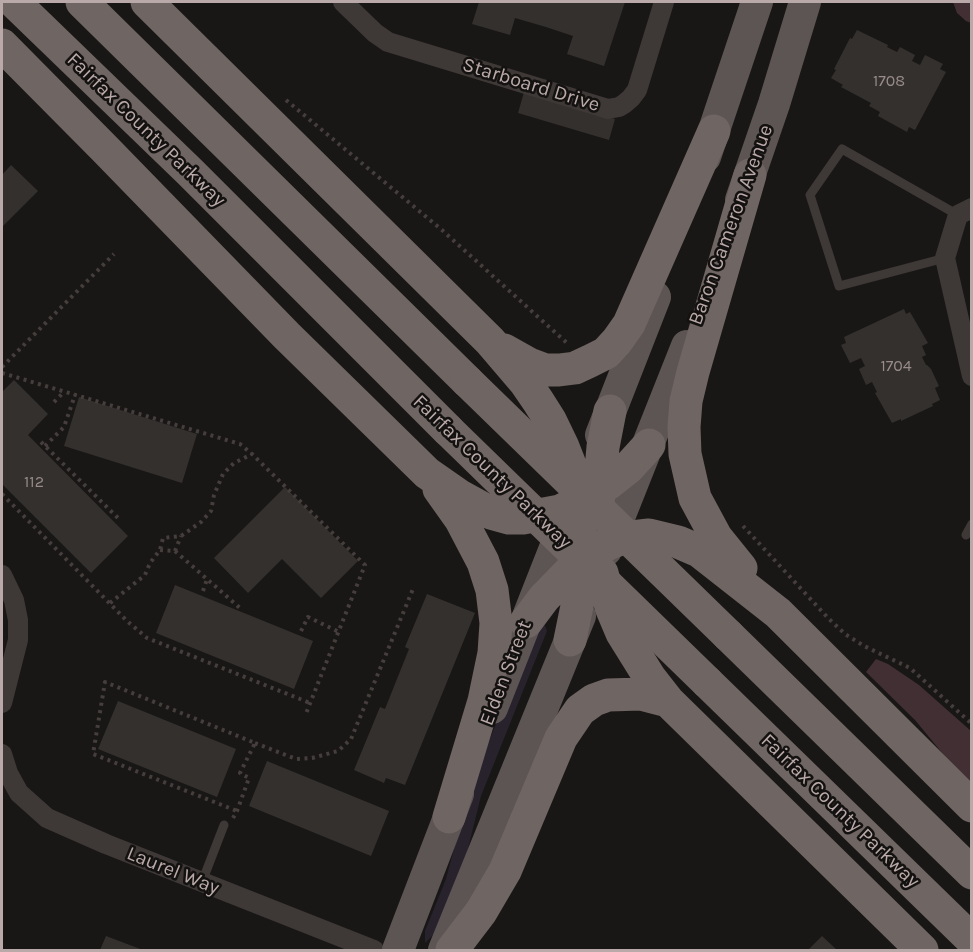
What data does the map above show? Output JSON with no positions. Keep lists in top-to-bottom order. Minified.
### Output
{"streets":{"highway":["Fairfax County Parkway"],"main road":["Baron Cameron Avenue","Elden Street"],"street":["Starboard Drive","Laurel Way"]},"house_numbers":["1708","1704","112"]}
